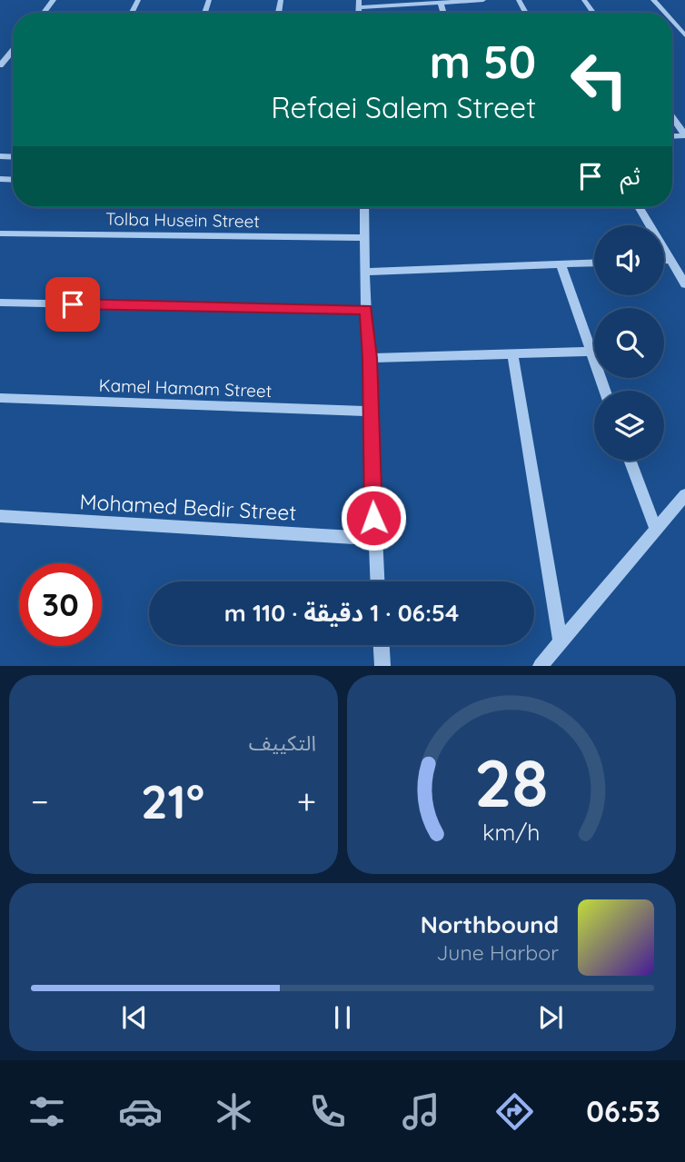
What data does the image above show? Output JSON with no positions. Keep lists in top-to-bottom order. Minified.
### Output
{"streets":{"street":["Tolba Husein Street","Kamel Hamam Street","Mohamed Bedir Street"]},"page":{"turn":["50 m","Refaei Salem Street"],"then":"ثم","limit":"30","trip":"06:54 · 1 دقيقة · 110 m","tile":"التكييف","heat":["−","21°","+"],"song":["Northbound","June Harbor"],"tabs":"06:53","gauge":["28","km/h"]}}
